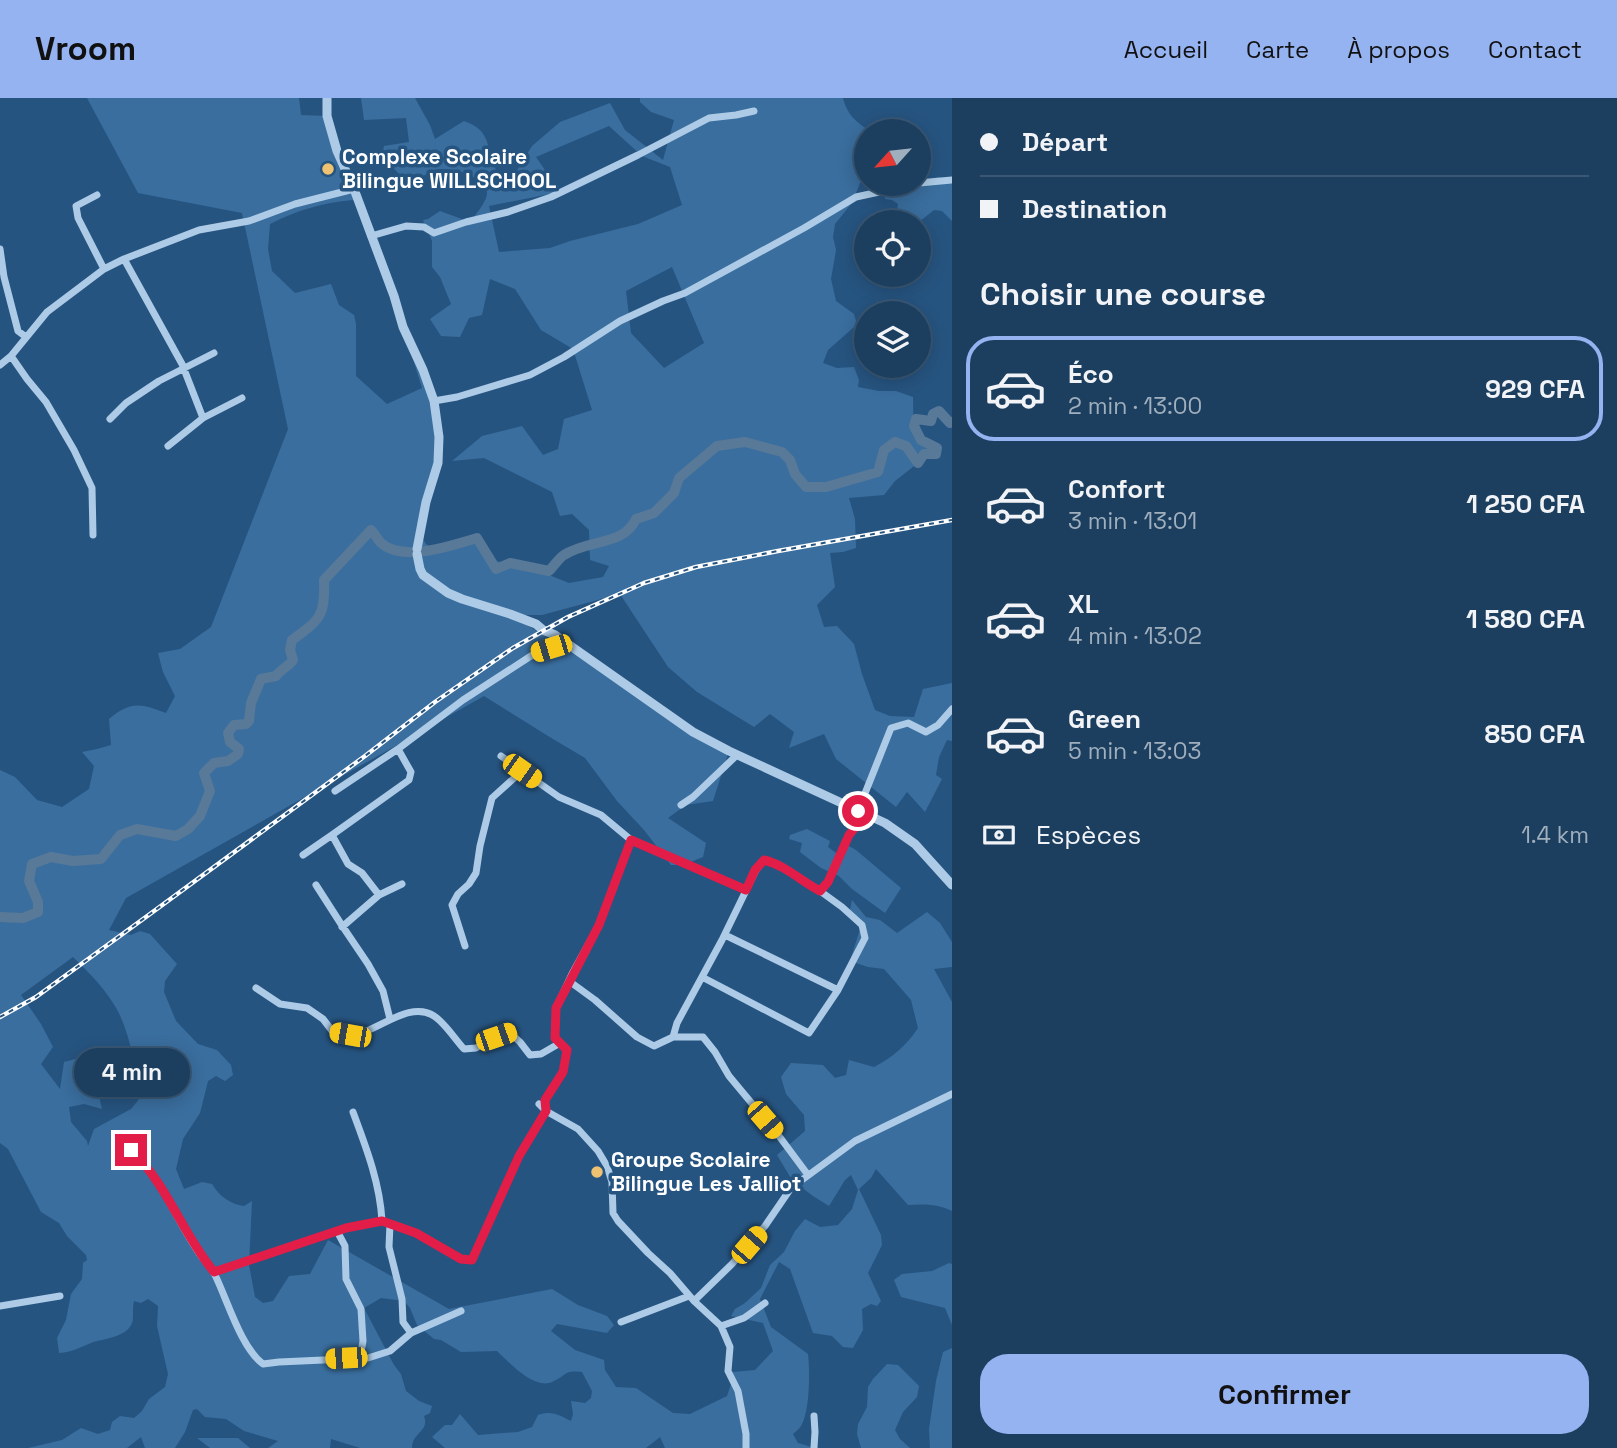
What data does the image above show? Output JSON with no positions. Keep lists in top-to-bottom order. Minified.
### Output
{"places":["Complexe Scolaire Bilingue WILLSCHOOL","Groupe Scolaire Bilingue Les Jalliot"],"north":"bottom left","page":{"header":"Vroom","nav":["Accueil","Carte","À propos","Contact"],"banner":["Départ","Destination"],"heading":"Choisir une course","list":[{"name":"Éco","note":"2 min · 13:00","value":"929 CFA"},{"name":"Confort","note":"3 min · 13:01","value":"1 250 CFA"},{"name":"XL","note":"4 min · 13:02","value":"1 580 CFA"},{"name":"Green","note":"5 min · 13:03","value":"850 CFA"}],"pay":["Espèces","1.4 km"],"bubble":"4 min","buttons":"Confirmer"}}
